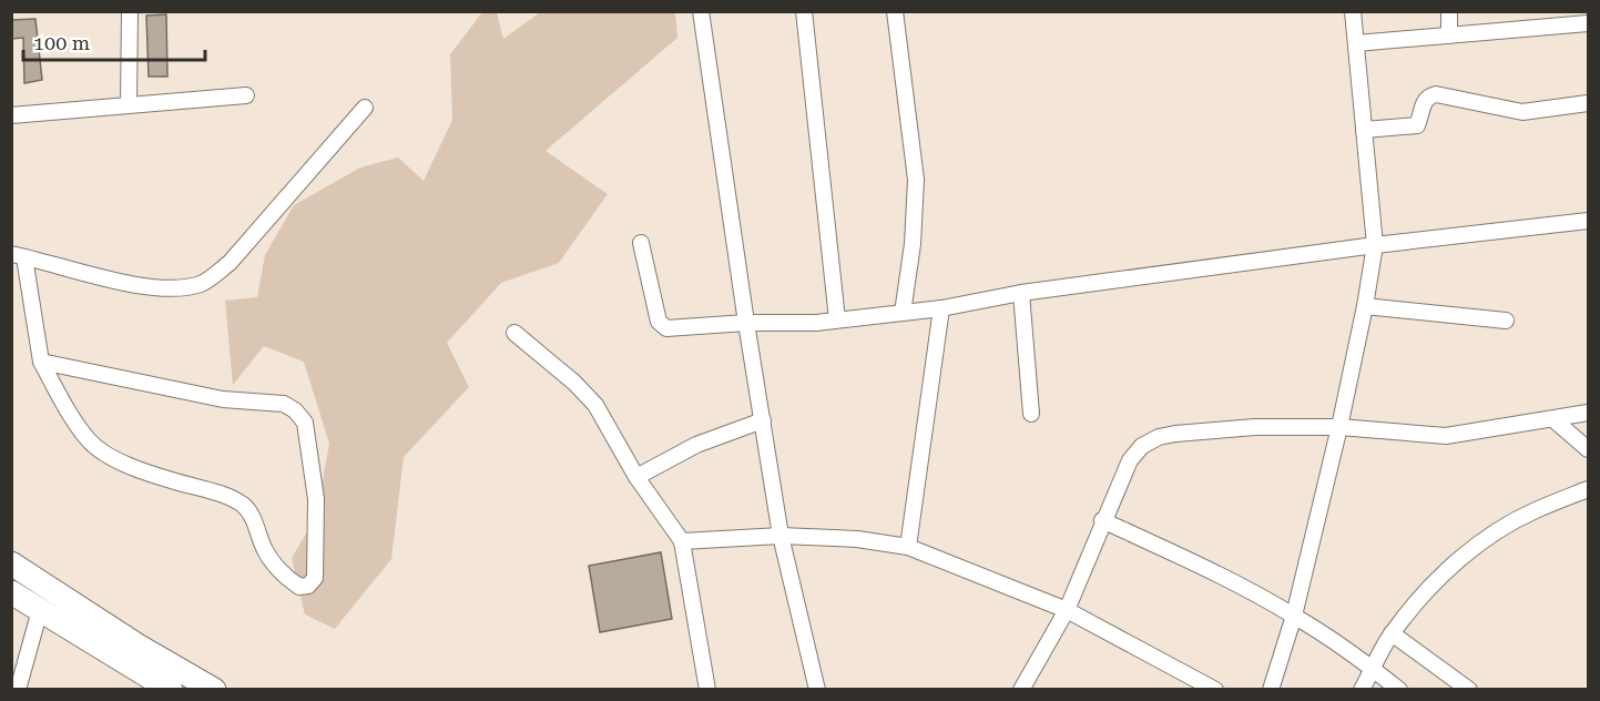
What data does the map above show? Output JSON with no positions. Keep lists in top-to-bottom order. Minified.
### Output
{"scale_bar":"100 m"}
